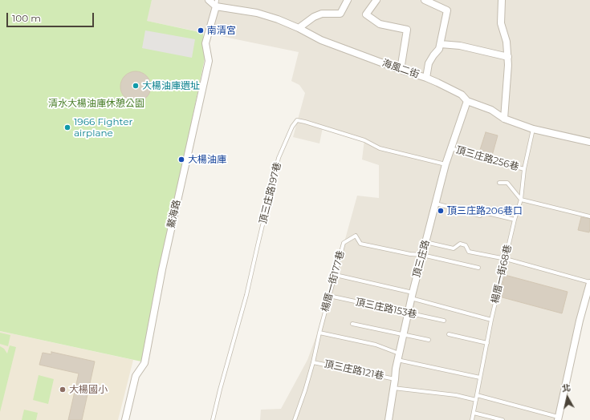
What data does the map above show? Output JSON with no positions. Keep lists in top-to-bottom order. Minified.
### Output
{"streets":{"street":["海風二街","鰲海路","頂三庄路"],"lane":["頂三庄路256巷","頂三庄路197巷","楊厝一街68巷","楊厝一街177巷","頂三庄路153巷","頂三庄路121巷"]},"crossings":[["海風二街","鰲海路"],["海風二街","頂三庄路"],["海風二街","楊厝一街68巷"],["頂三庄路256巷","頂三庄路"],["頂三庄路256巷","楊厝一街68巷"],["頂三庄路197巷","頂三庄路"],["頂三庄路","楊厝一街177巷"],["頂三庄路","頂三庄路153巷"],["頂三庄路","頂三庄路121巷"],["楊厝一街177巷","頂三庄路153巷"],["楊厝一街177巷","頂三庄路121巷"]],"parks":["清水大楊油庫休憩公園"],"places":["南清宮","大楊油庫遺址","1966 Fighter airplane","大楊油庫","頂三庄路206巷口","大楊國小"],"scale_bar":"100 m","north":"top"}
